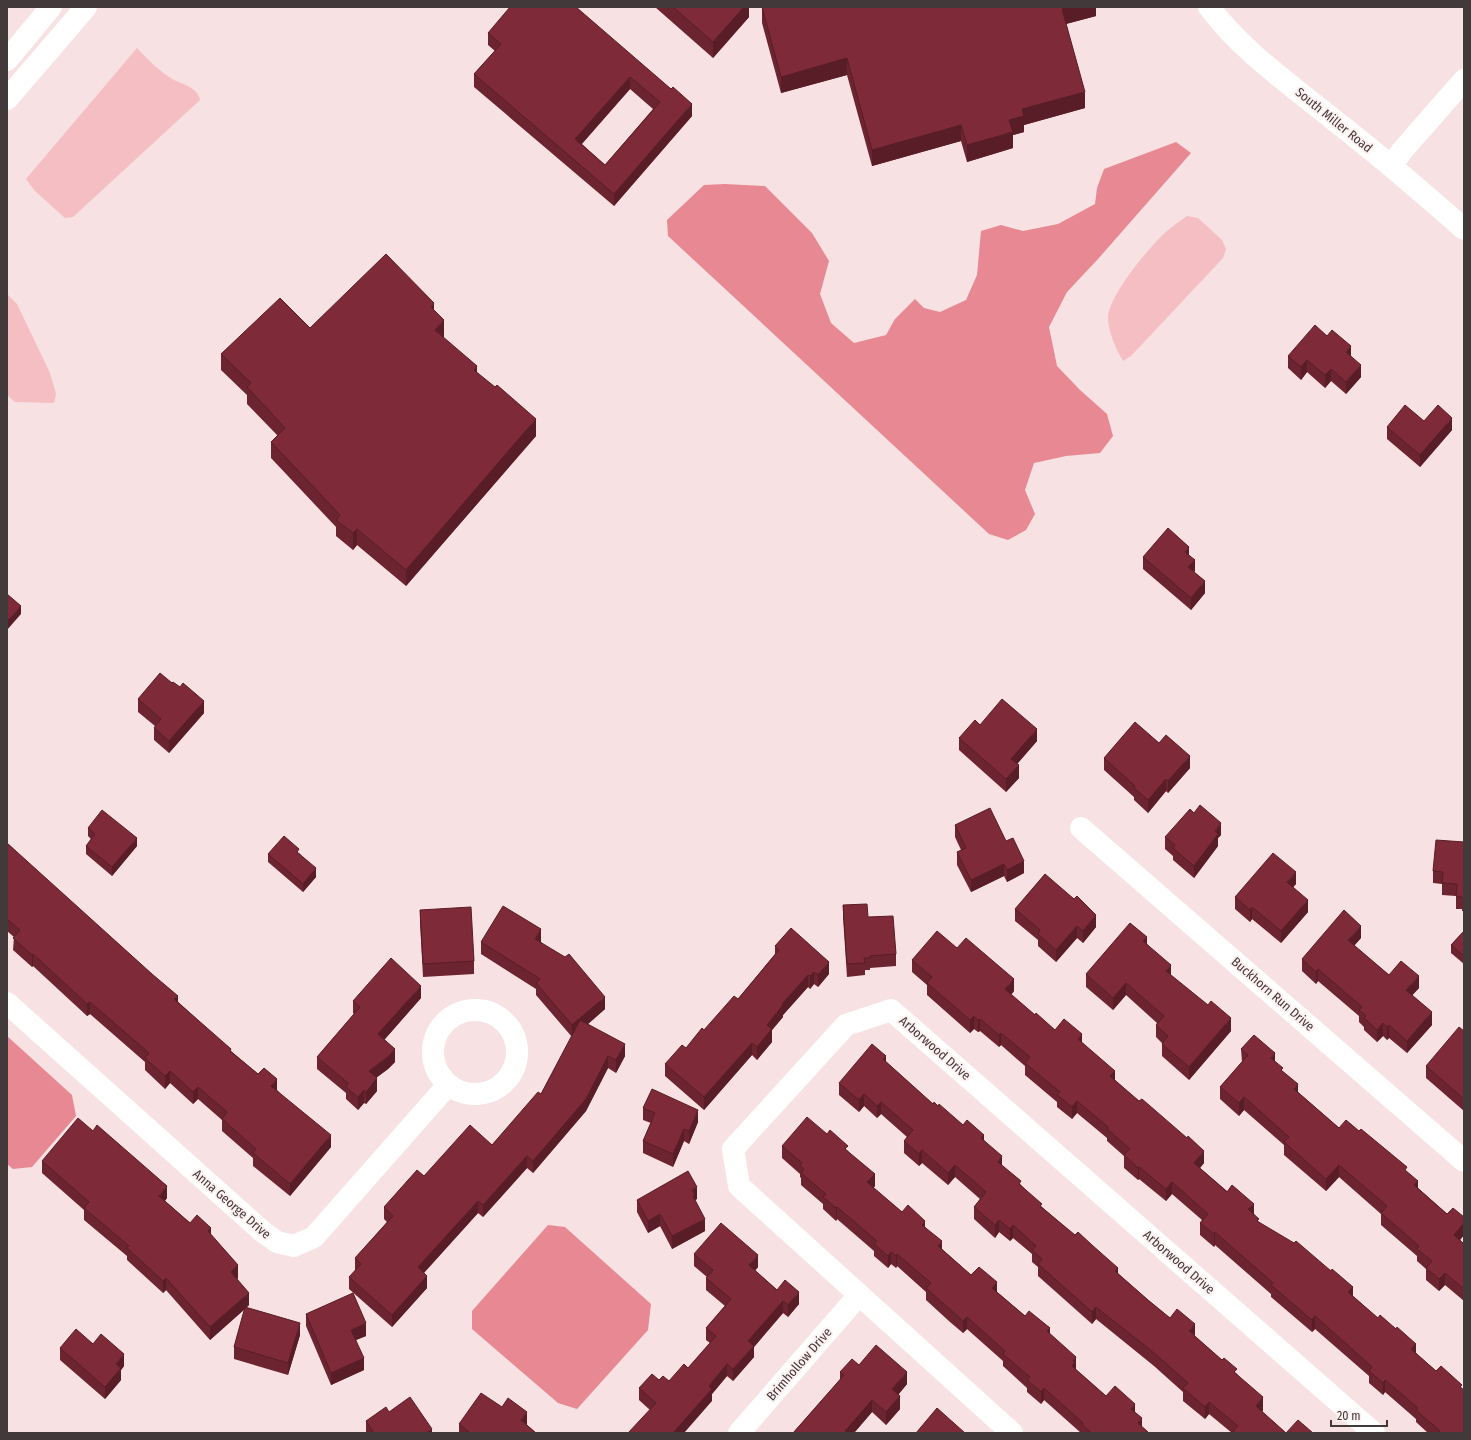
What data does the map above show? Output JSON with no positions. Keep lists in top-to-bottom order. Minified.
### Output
{"streets":{"street":["South Miller Road","Buckhorn Run Drive","Arborwood Drive","Anna George Drive","Brimhollow Drive"]},"crossings":[["Arborwood Drive","Brimhollow Drive"]],"scale_bar":"20 m"}
